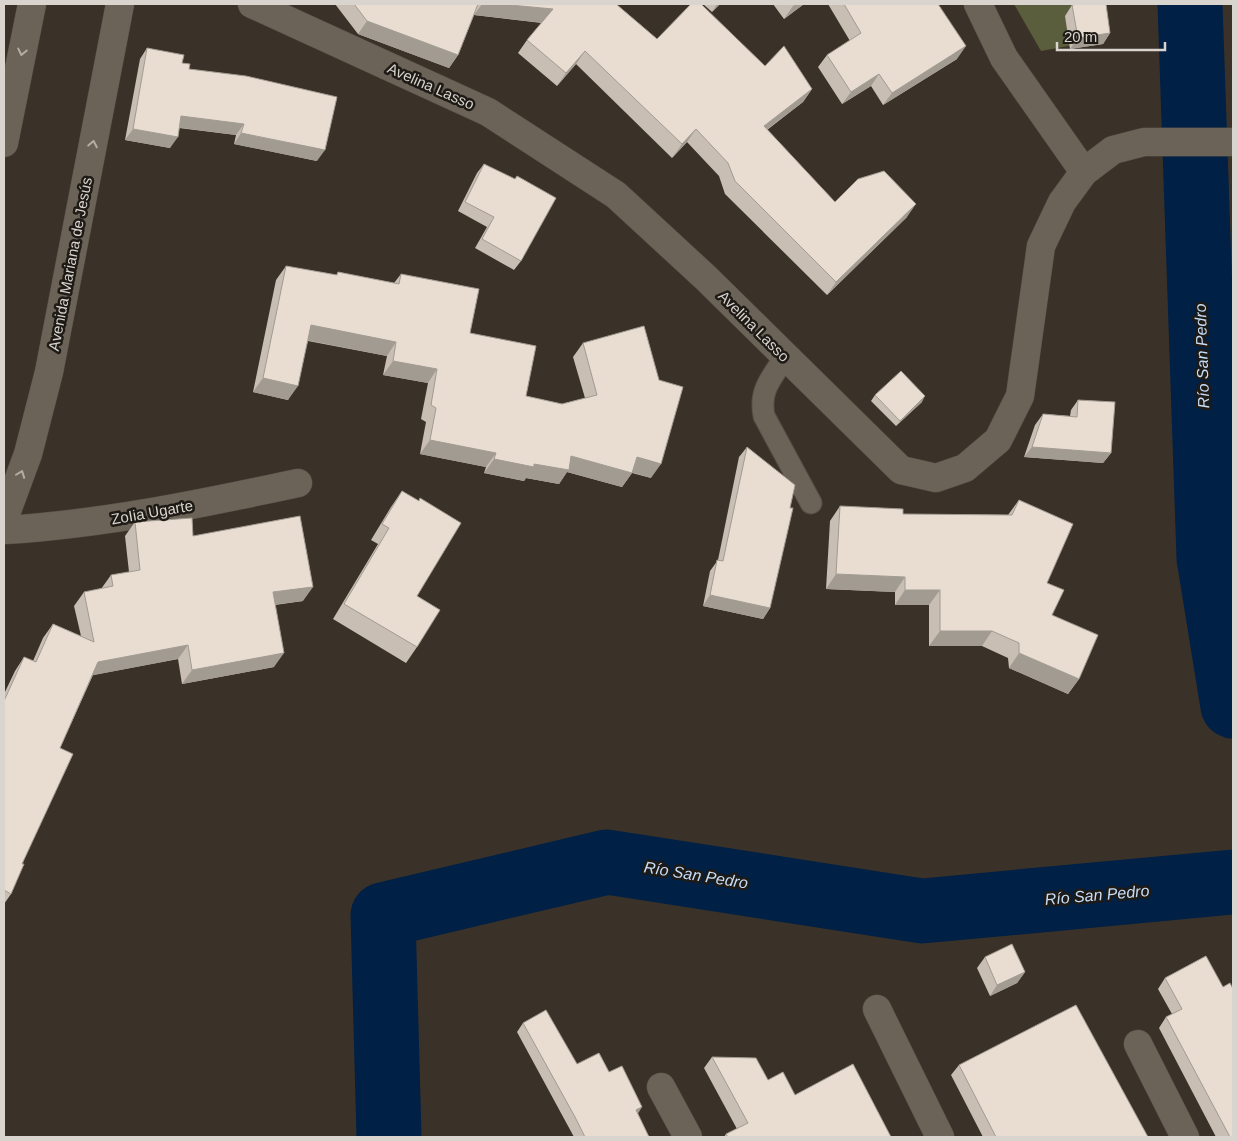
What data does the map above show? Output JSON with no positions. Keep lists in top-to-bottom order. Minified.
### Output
{"streets":{"street":["Avelina Lasso","Avenida Mariana de Jesús","ZoIia Ugarte"]},"one_way":["Avenida Mariana de Jesús"],"water":["Río San Pedro"],"scale_bar":"20 m"}
